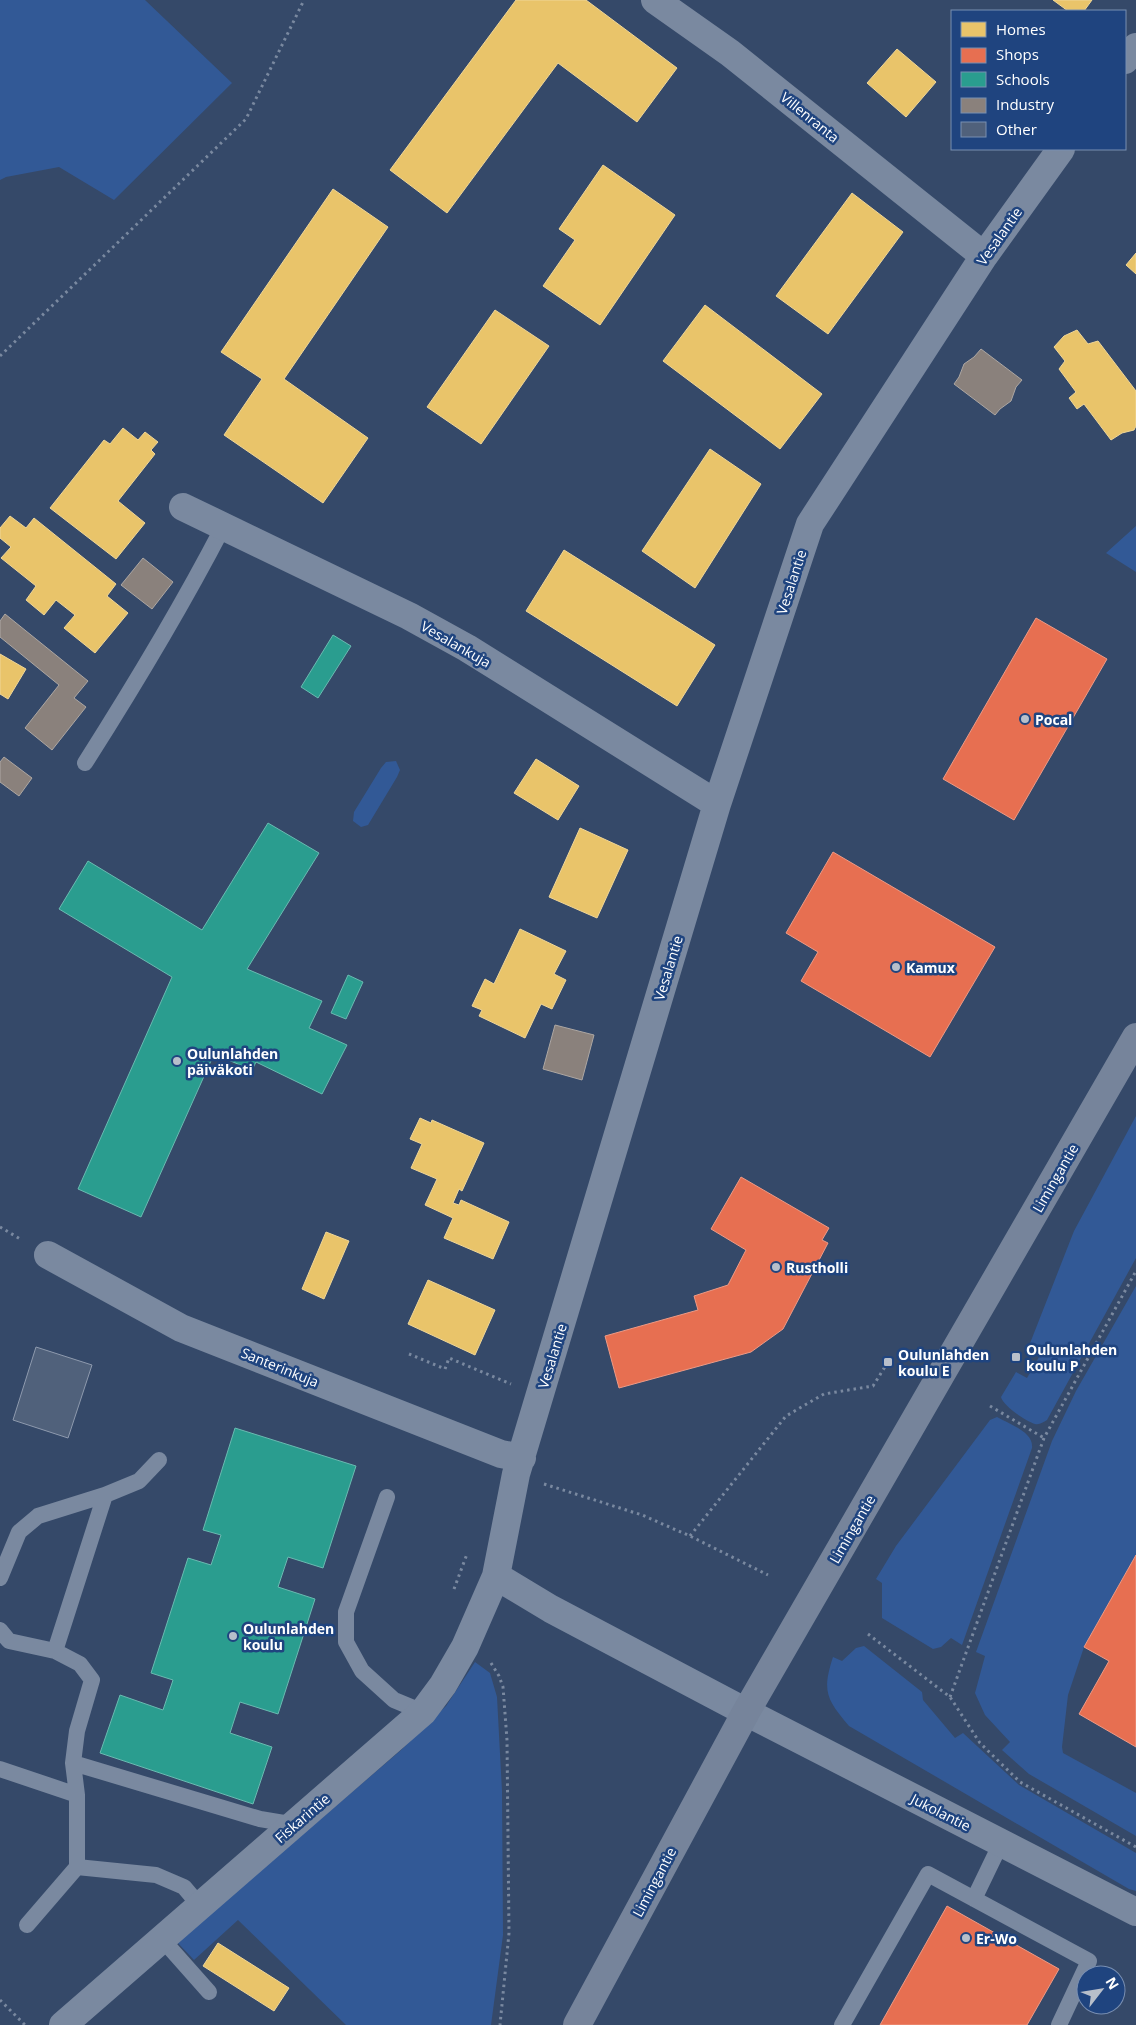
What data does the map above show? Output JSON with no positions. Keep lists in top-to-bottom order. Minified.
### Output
{"streets":{"main road":["Limingantie"],"street":["Villenranta","Vesalantie","Vesalankuja","Santerinkuja","Jukolantie","Fiskarintie"]},"crossings":[["Villenranta","Vesalantie"],["Vesalantie","Vesalankuja"],["Vesalantie","Santerinkuja"],["Vesalantie","Fiskarintie"],["Limingantie","Jukolantie"]],"places":{"other":["Pocal","Kamux","Oulunlahden päiväkoti","Rustholli","Oulunlahden koulu","Er-Wo"],"transit":["Oulunlahden koulu P","Oulunlahden koulu E"]},"legend":["Homes","Shops","Schools","Industry","Other"],"north":"top right"}
